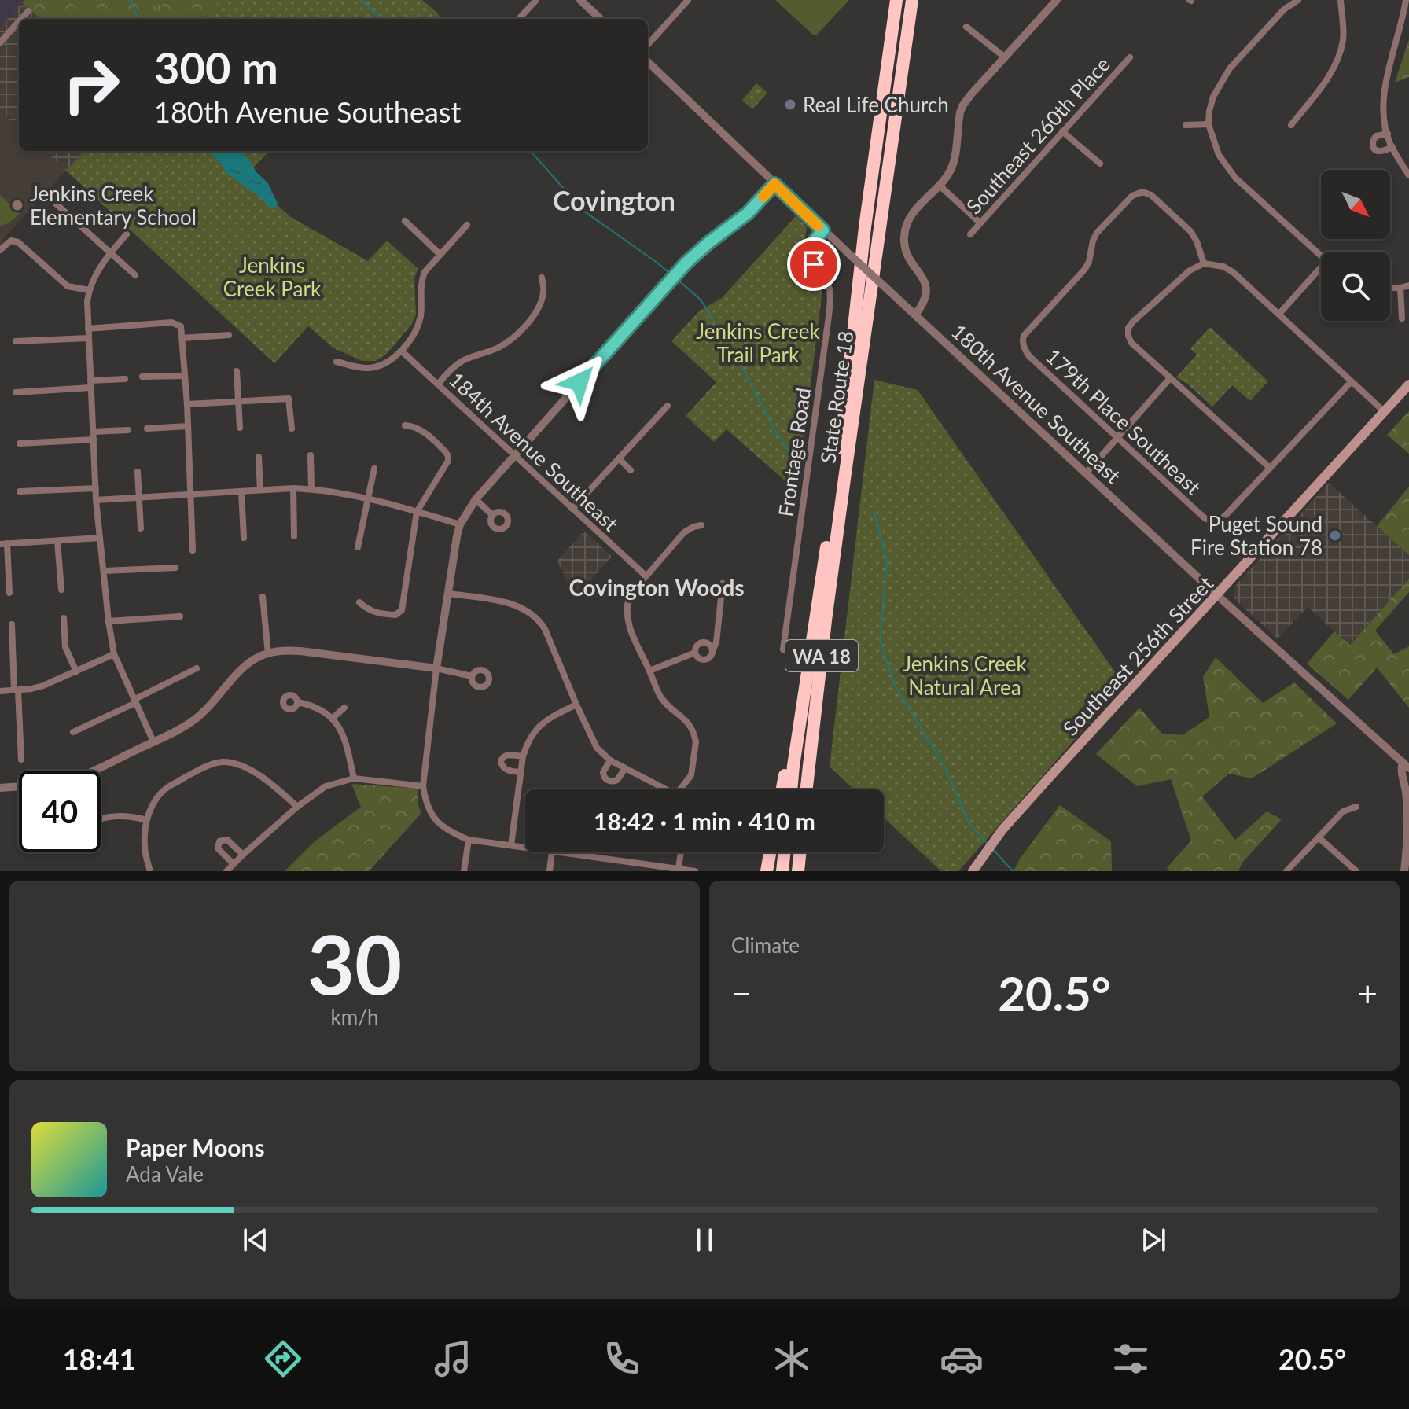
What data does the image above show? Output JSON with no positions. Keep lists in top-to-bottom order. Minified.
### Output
{"streets":{"highway":["State Route 18","WA 18"],"main road":["Southeast 256th Street"],"street":["Southeast 260th Place","180th Avenue Southeast","179th Place Southeast","184th Avenue Southeast","Frontage Road"]},"crossings":[["180th Avenue Southeast","Frontage Road"],["180th Avenue Southeast","Southeast 256th Street"]],"districts":["Covington","Covington Woods"],"parks":["Jenkins Creek Park","Jenkins Creek Trail Park","Jenkins Creek Natural Area"],"places":["Real Life Church","Jenkins Creek Elementary School","Puget Sound Fire Station 78"],"north":"bottom right","page":{"turn":["300 m","180th Avenue Southeast"],"limit":"40","trip":"18:42 · 1 min · 410 m","tile":[["30","km/h"],"Climate"],"heat":["−","20.5°","+"],"song":["Paper Moons","Ada Vale"],"tabs":["18:41","20.5°"]}}
